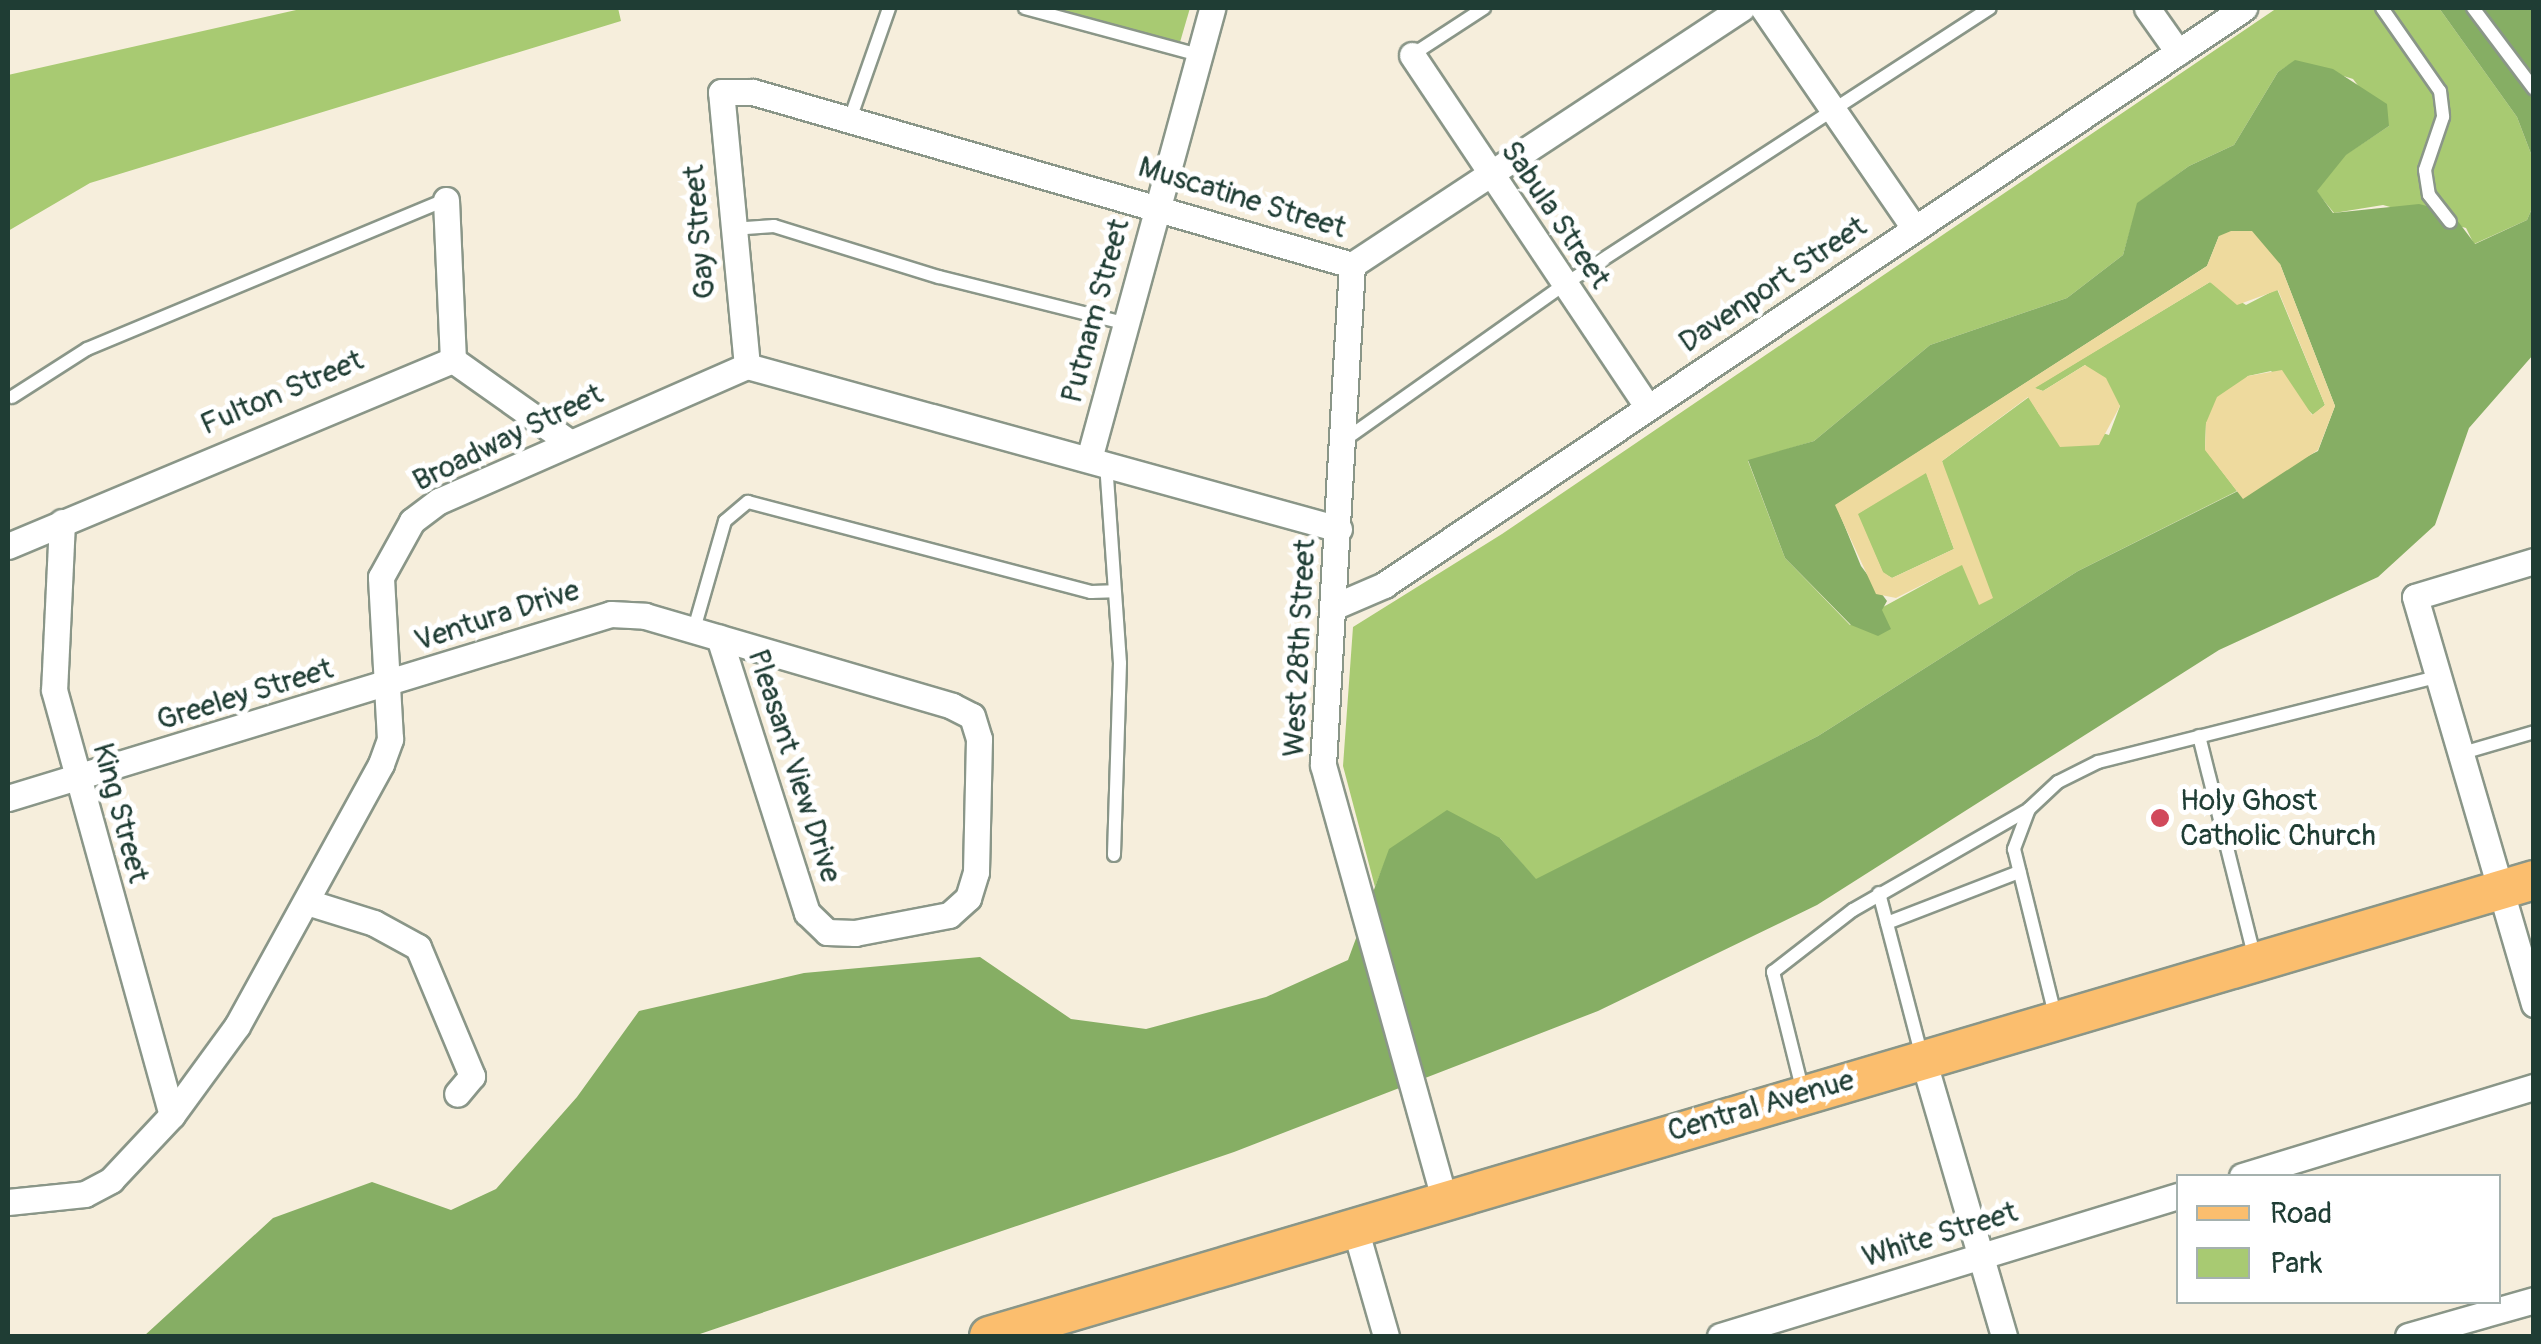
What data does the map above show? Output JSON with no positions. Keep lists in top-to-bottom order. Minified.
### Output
{"streets":{"main road":["Central Avenue"],"street":["Muscatine Street","Sabula Street","Gay Street","Davenport Street","Putnam Street","Fulton Street","Broadway Street","Ventura Drive","West 28th Street","Greeley Street","Pleasant View Drive","King Street","White Street"]},"crossings":[["Muscatine Street","Sabula Street"],["Muscatine Street","Gay Street"],["Muscatine Street","Putnam Street"],["Muscatine Street","West 28th Street"],["Sabula Street","Davenport Street"],["Gay Street","Broadway Street"],["Davenport Street","West 28th Street"],["Fulton Street","King Street"],["Broadway Street","Ventura Drive"],["Broadway Street","Greeley Street"],["Broadway Street","King Street"],["Ventura Drive","Greeley Street"],["Ventura Drive","Pleasant View Drive"],["West 28th Street","Central Avenue"],["Greeley Street","King Street"]],"places":["Holy Ghost Catholic Church"],"legend":["Road","Park"]}
